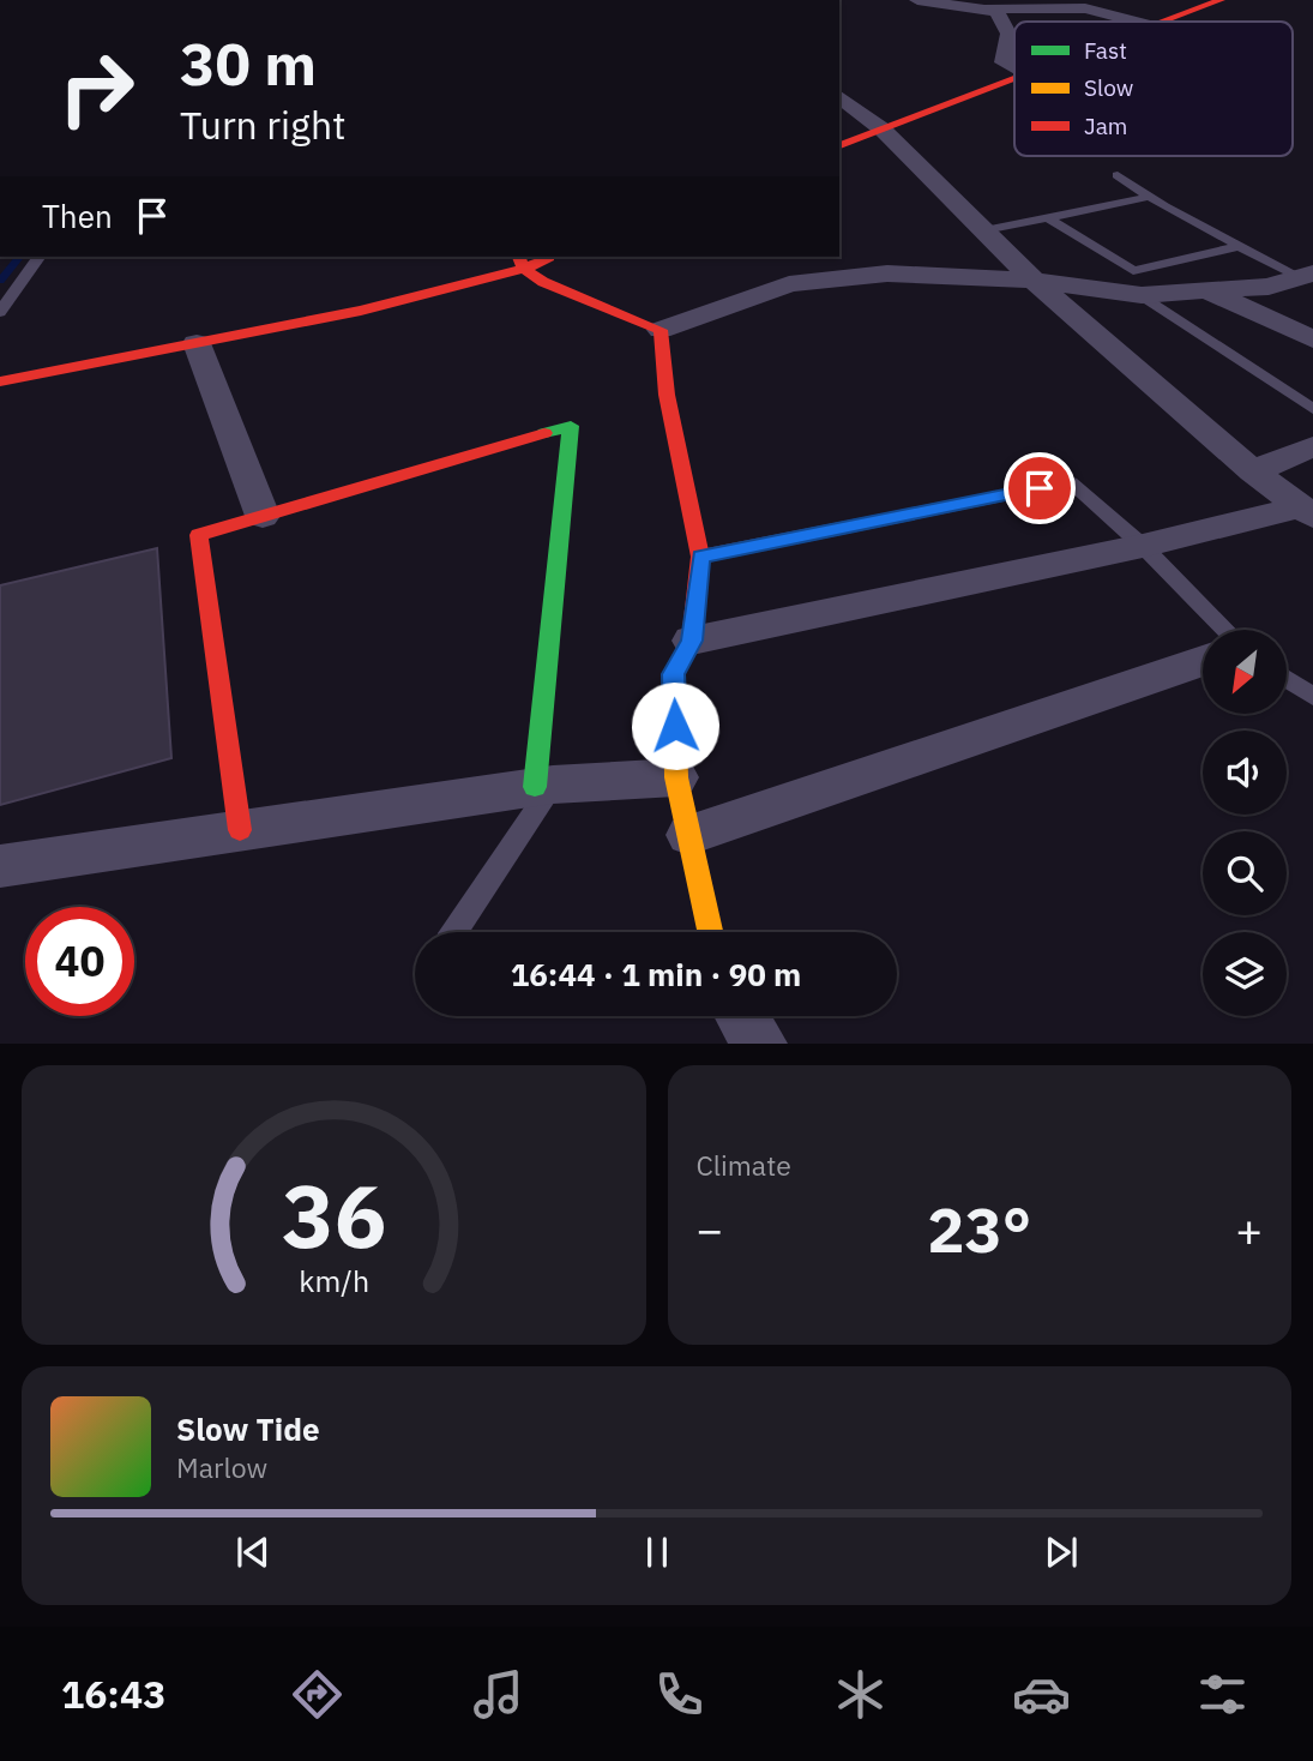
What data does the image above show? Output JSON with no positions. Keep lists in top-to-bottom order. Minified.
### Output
{"legend":["Fast","Slow","Jam"],"north":"bottom left","page":{"turn":["30 m","Turn right"],"then":"Then","limit":"40","trip":"16:44 · 1 min · 90 m","tile":"Climate","heat":["−","23°","+"],"song":["Slow Tide","Marlow"],"tabs":"16:43","gauge":["36","km/h"]}}
